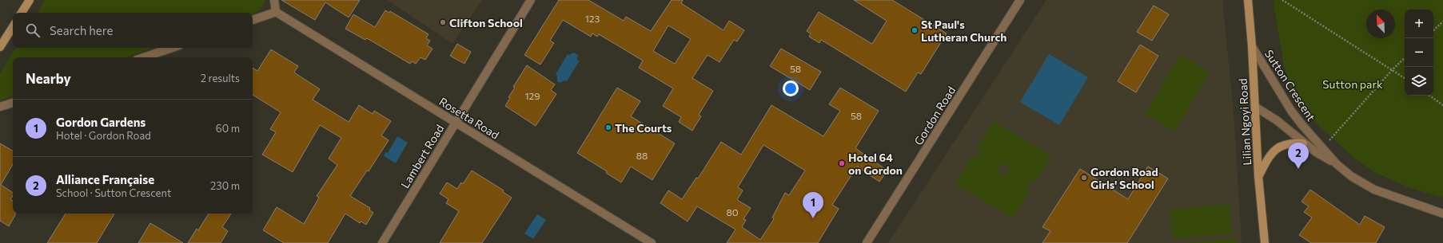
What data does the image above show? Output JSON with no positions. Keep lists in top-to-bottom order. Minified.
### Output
{"streets":{"street":["Sutton Crescent","Gordon Road","Rosetta Road","Lilian Ngoyi Road","Lambert Road"]},"crossings":[["Sutton Crescent","Lilian Ngoyi Road"],["Rosetta Road","Lambert Road"]],"parks":["Sutton park"],"places":["Clifton School","St Paul's Lutheran Church","The Courts","Hotel 64 on Gordon","Gordon Road Girls' School"],"house_numbers":["123","58","129","58","88","80"],"north":"top left","page":{"map_buttons":["+","−"],"search":"Search here","heading":["Nearby","2 results"],"list":[{"mark":"1","name":"Gordon Gardens","note":"Hotel · Gordon Road","value":"60 m"},{"mark":"2","name":"Alliance Française","note":"School · Sutton Crescent","value":"230 m"}],"pins":["2","1"]}}
